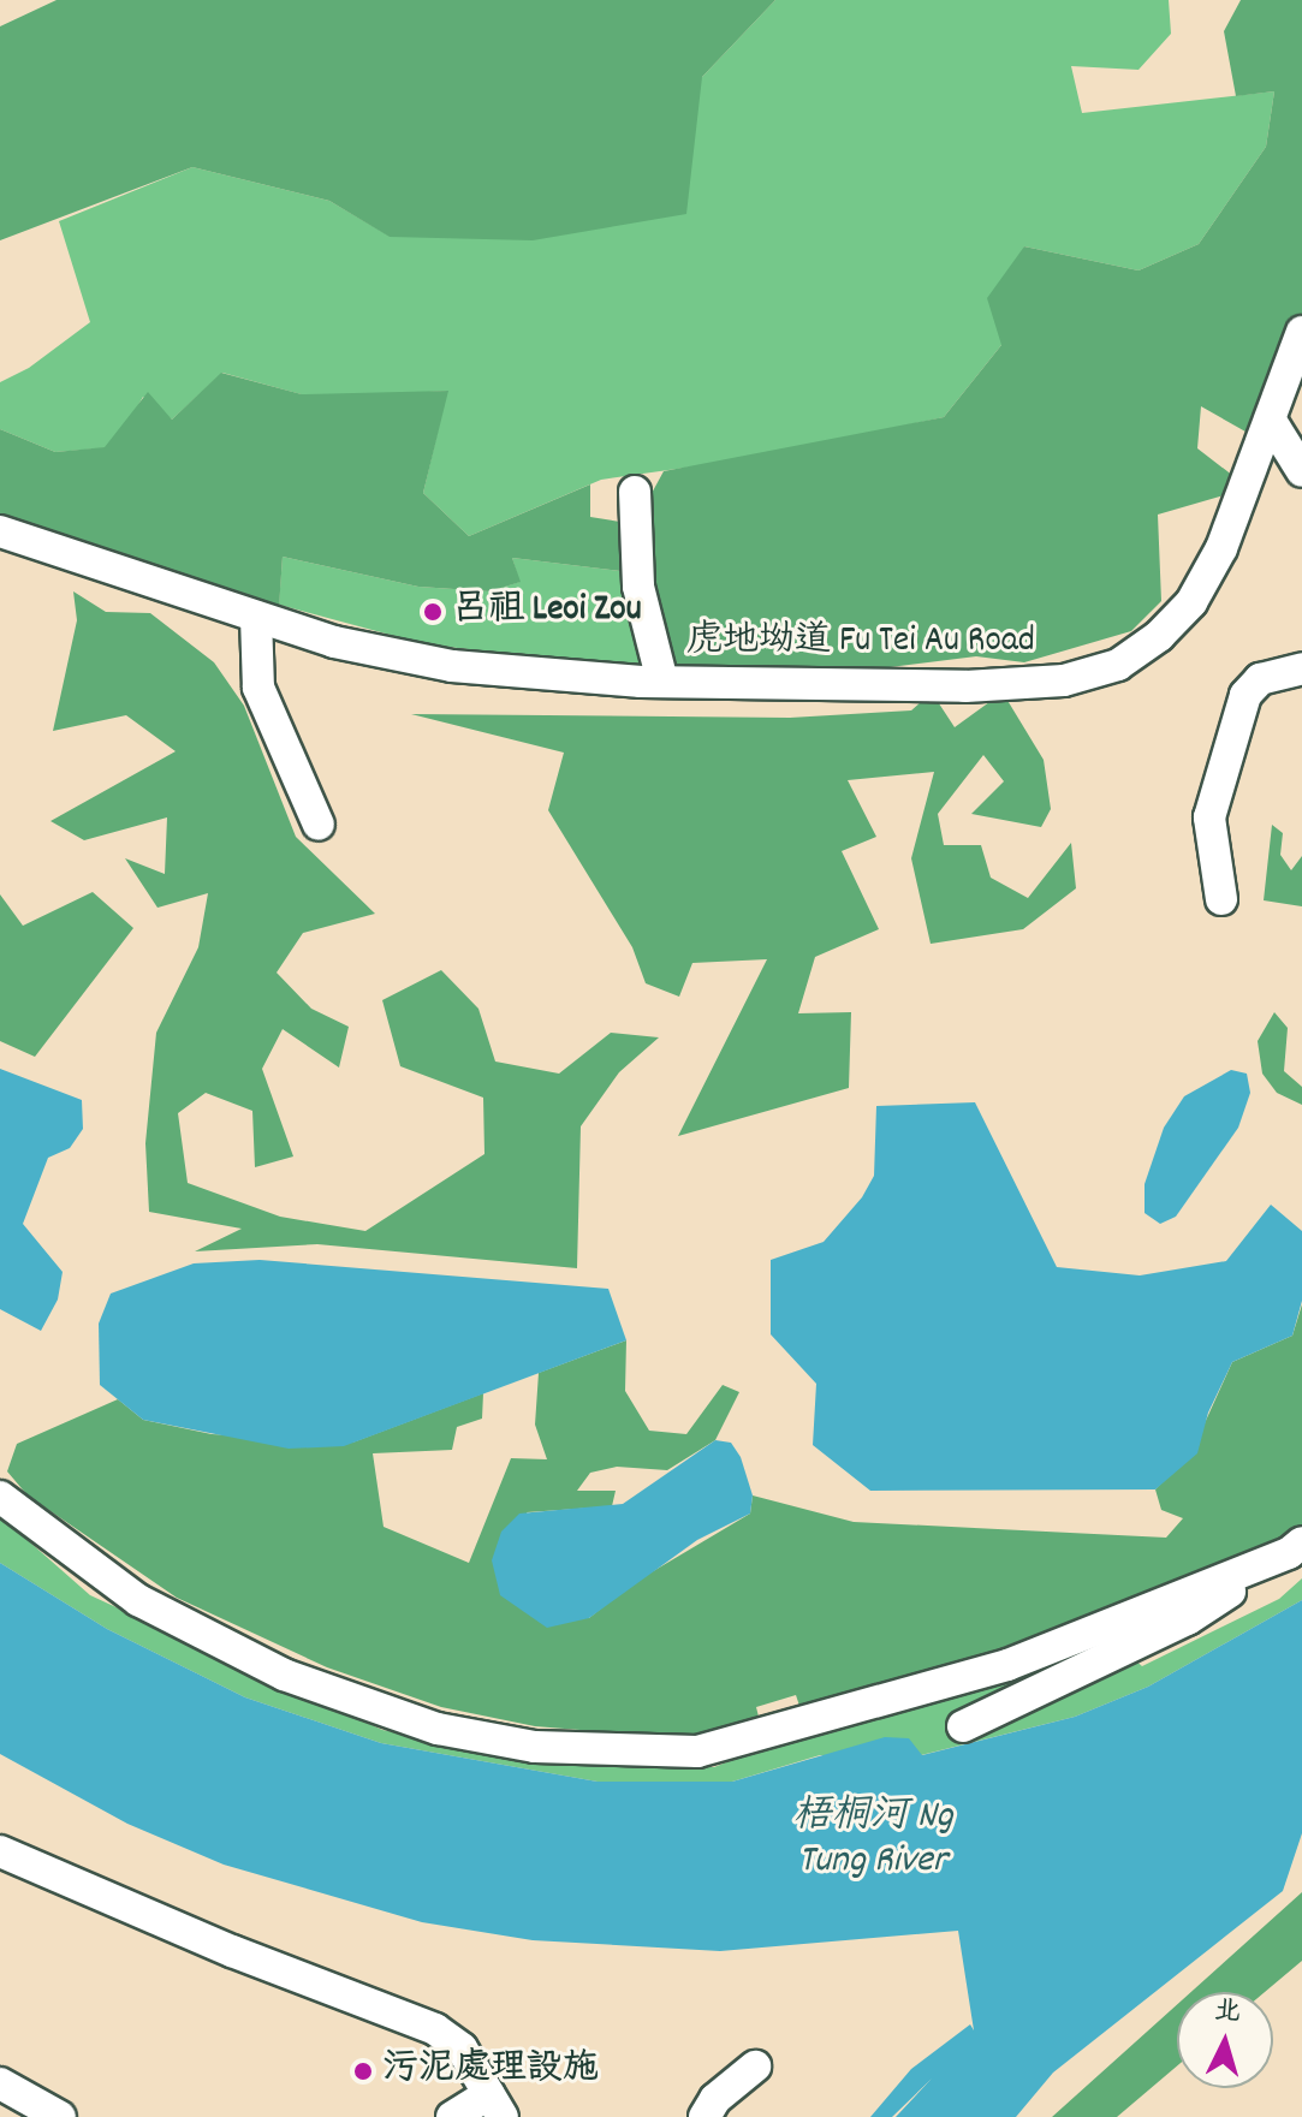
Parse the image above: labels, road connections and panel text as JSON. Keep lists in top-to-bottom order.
{
  "streets": {
    "street": ["虎地坳道 Fu Tei Au Road"]
  },
  "water": ["梧桐河 Ng Tung River"],
  "places": ["呂祖 Leoi Zou", "污泥處理設施"],
  "north": "top"
}
